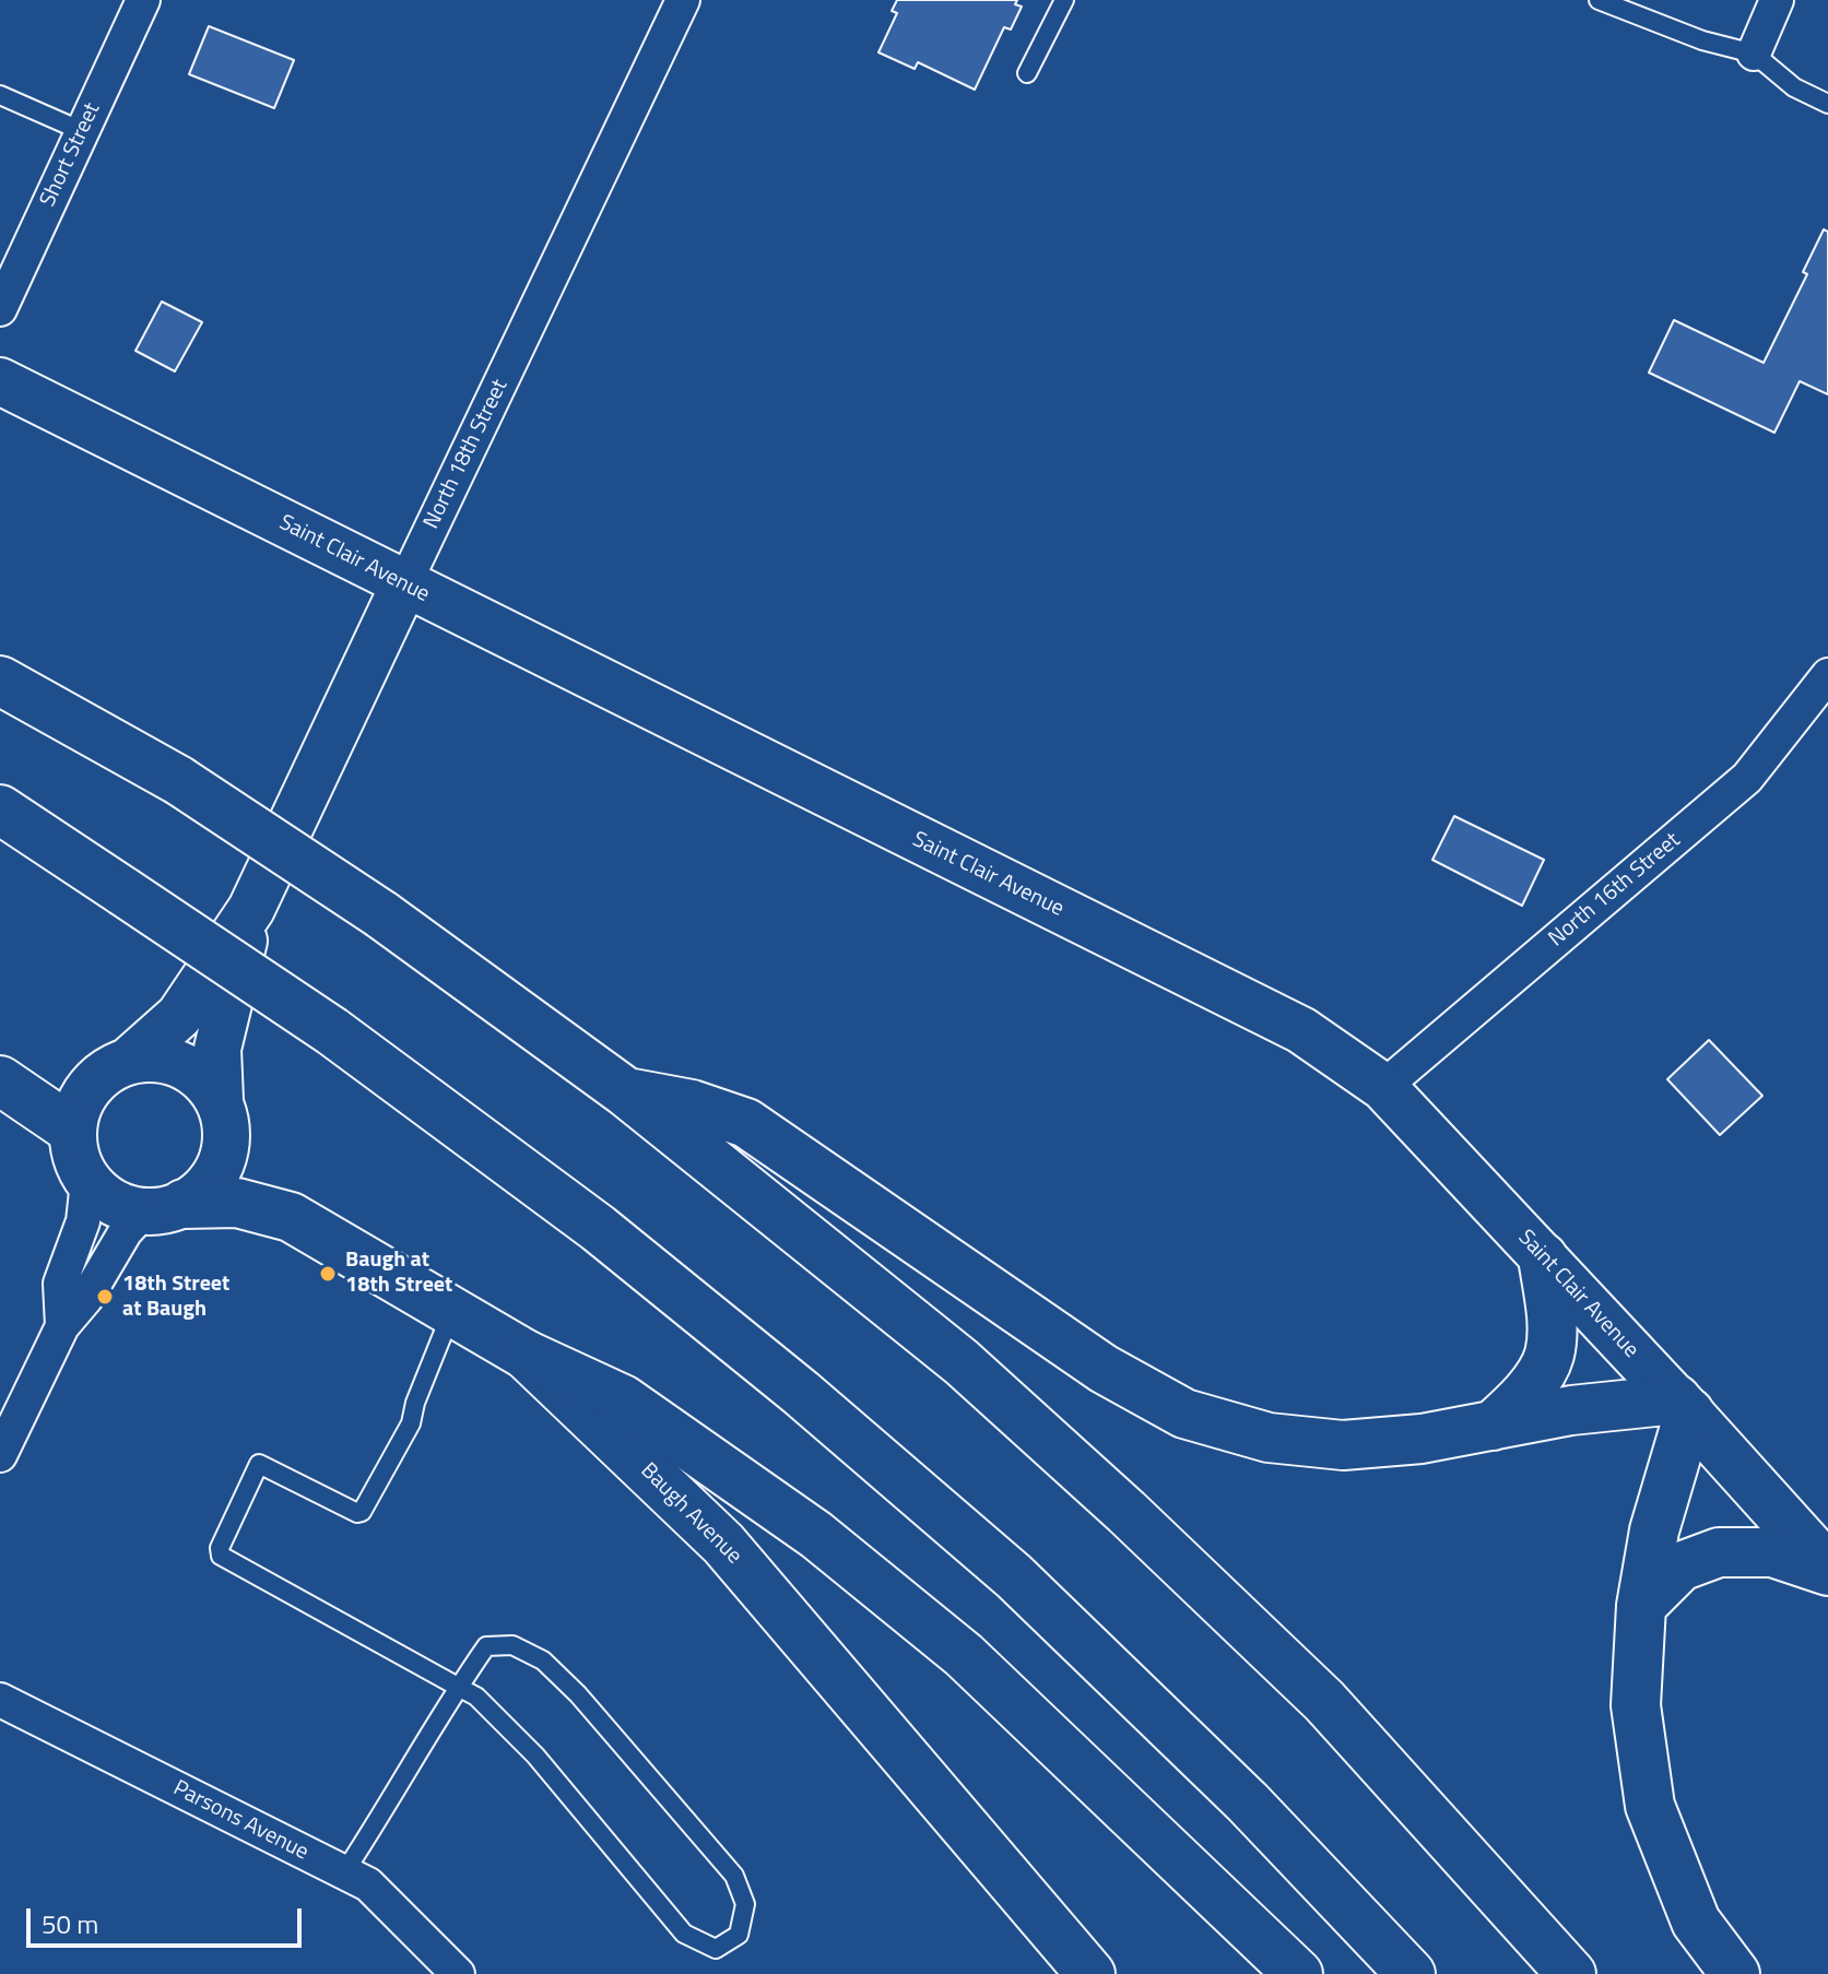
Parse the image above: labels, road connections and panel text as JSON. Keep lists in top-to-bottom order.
{
  "streets": {
    "main road": ["North 18th Street", "Saint Clair Avenue", "Baugh Avenue"],
    "street": ["Short Street", "North 16th Street", "Parsons Avenue"]
  },
  "crossings": [
    ["North 18th Street", "Saint Clair Avenue"],
    ["North 18th Street", "Baugh Avenue"],
    ["Saint Clair Avenue", "North 16th Street"]
  ],
  "places": ["Baugh at 18th Street", "18th Street at Baugh"],
  "scale_bar": "50 m"
}
